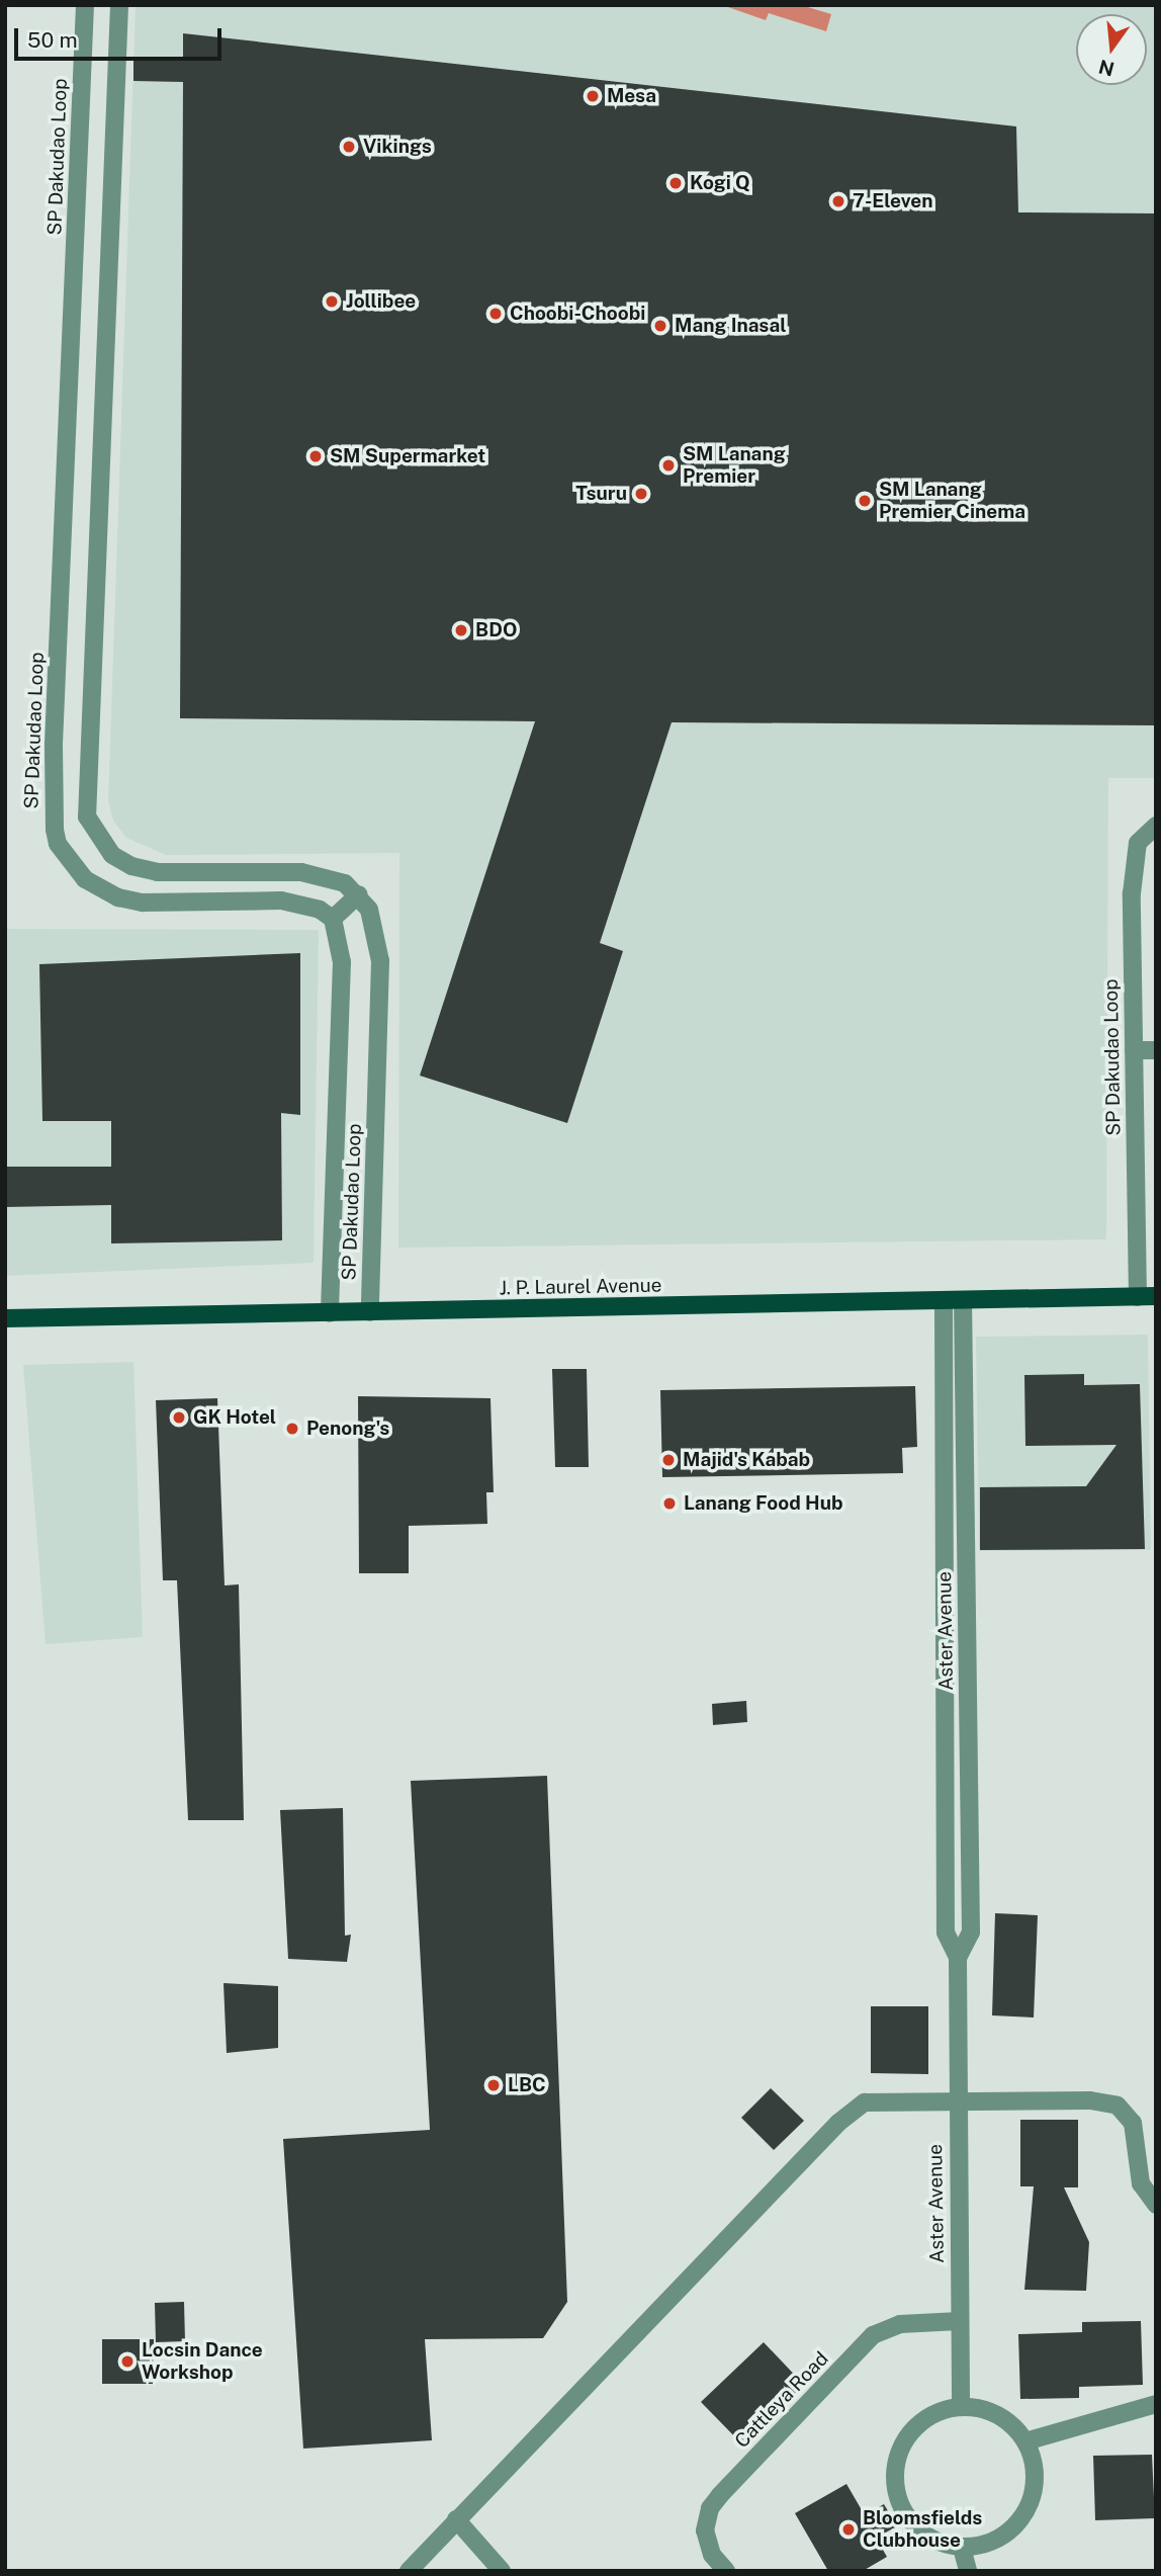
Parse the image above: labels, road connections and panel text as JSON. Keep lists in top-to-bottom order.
{
  "streets": {
    "main road": ["J. P. Laurel Avenue"],
    "street": ["SP Dakudao Loop", "Aster Avenue", "Cattleya Road"]
  },
  "crossings": [
    ["SP Dakudao Loop", "J. P. Laurel Avenue"],
    ["J. P. Laurel Avenue", "Aster Avenue"],
    ["Aster Avenue", "Cattleya Road"]
  ],
  "places": [
    "Mesa",
    "Vikings",
    "Kogi Q",
    "7-Eleven",
    "Jollibee",
    "Choobi-Choobi",
    "Mang Inasal",
    "SM Supermarket",
    "SM Lanang Premier",
    "Tsuru",
    "SM Lanang Premier Cinema",
    "BDO",
    "GK Hotel",
    "Penong's",
    "Majid's Kabab",
    "Lanang Food Hub",
    "LBC",
    "Locsin Dance Workshop",
    "Bloomsfields Clubhouse"
  ],
  "scale_bar": "50 m",
  "north": "bottom"
}
